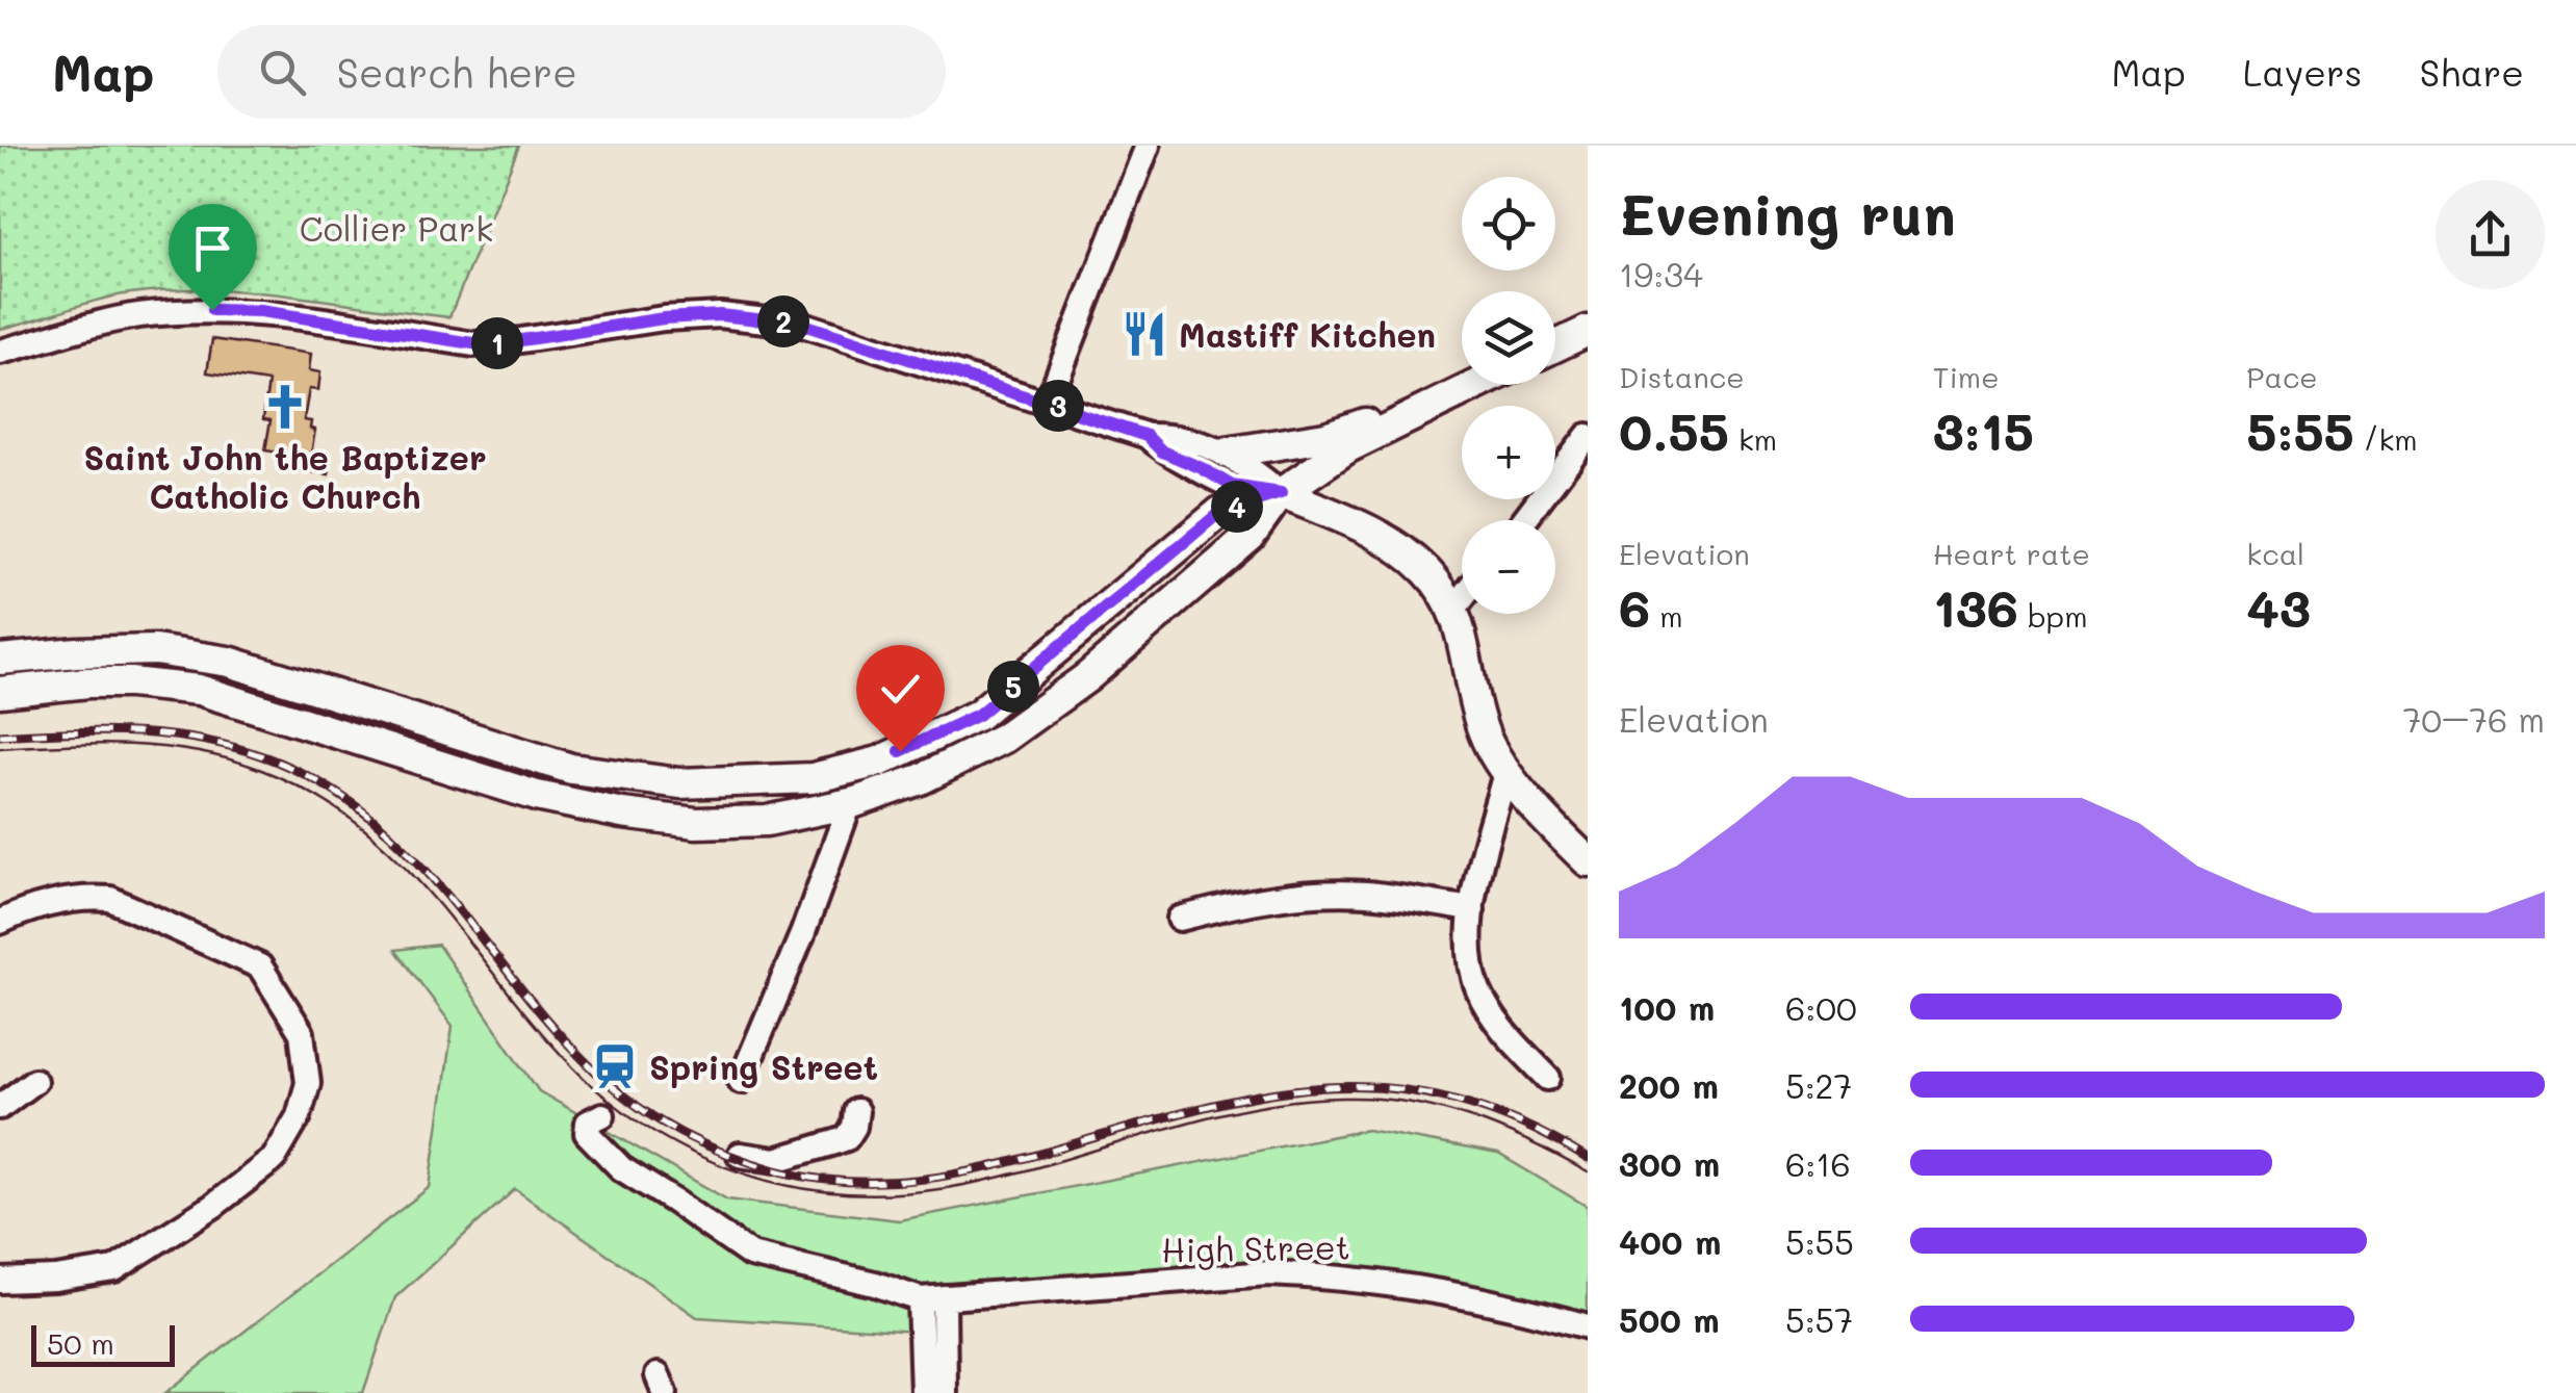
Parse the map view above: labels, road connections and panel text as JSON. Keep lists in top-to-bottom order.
{
  "streets": {
    "street": ["High Street"]
  },
  "parks": ["Collier Park"],
  "places": {
    "restaurant": ["Mastiff Kitchen"],
    "church": ["Saint John the Baptizer Catholic Church"],
    "station": ["Spring Street"]
  },
  "scale_bar": "50 m",
  "page": {
    "header": "Map",
    "search": "Search here",
    "nav": ["Map", "Layers", "Share"],
    "heading": ["Evening run", "19:34"],
    "map_buttons": ["+", "−"],
    "pins": [
      "2",
      "1",
      "3",
      "4",
      "5"
    ],
    "stats": [
      ["Distance", "0.55 km"],
      ["Time", "3:15"],
      ["Pace", "5:55 /km"],
      ["Elevation", "6 m"],
      ["Heart rate", "136 bpm"],
      ["kcal", "43"]
    ],
    "chart": ["Elevation", "70–76 m"],
    "list": [
      {
        "name": "100 m",
        "note": "6:00"
      },
      {
        "name": "200 m",
        "note": "5:27"
      },
      {
        "name": "300 m",
        "note": "6:16"
      },
      {
        "name": "400 m",
        "note": "5:55"
      },
      {
        "name": "500 m",
        "note": "5:57"
      }
    ],
    "scale": "50 m"
  }
}
